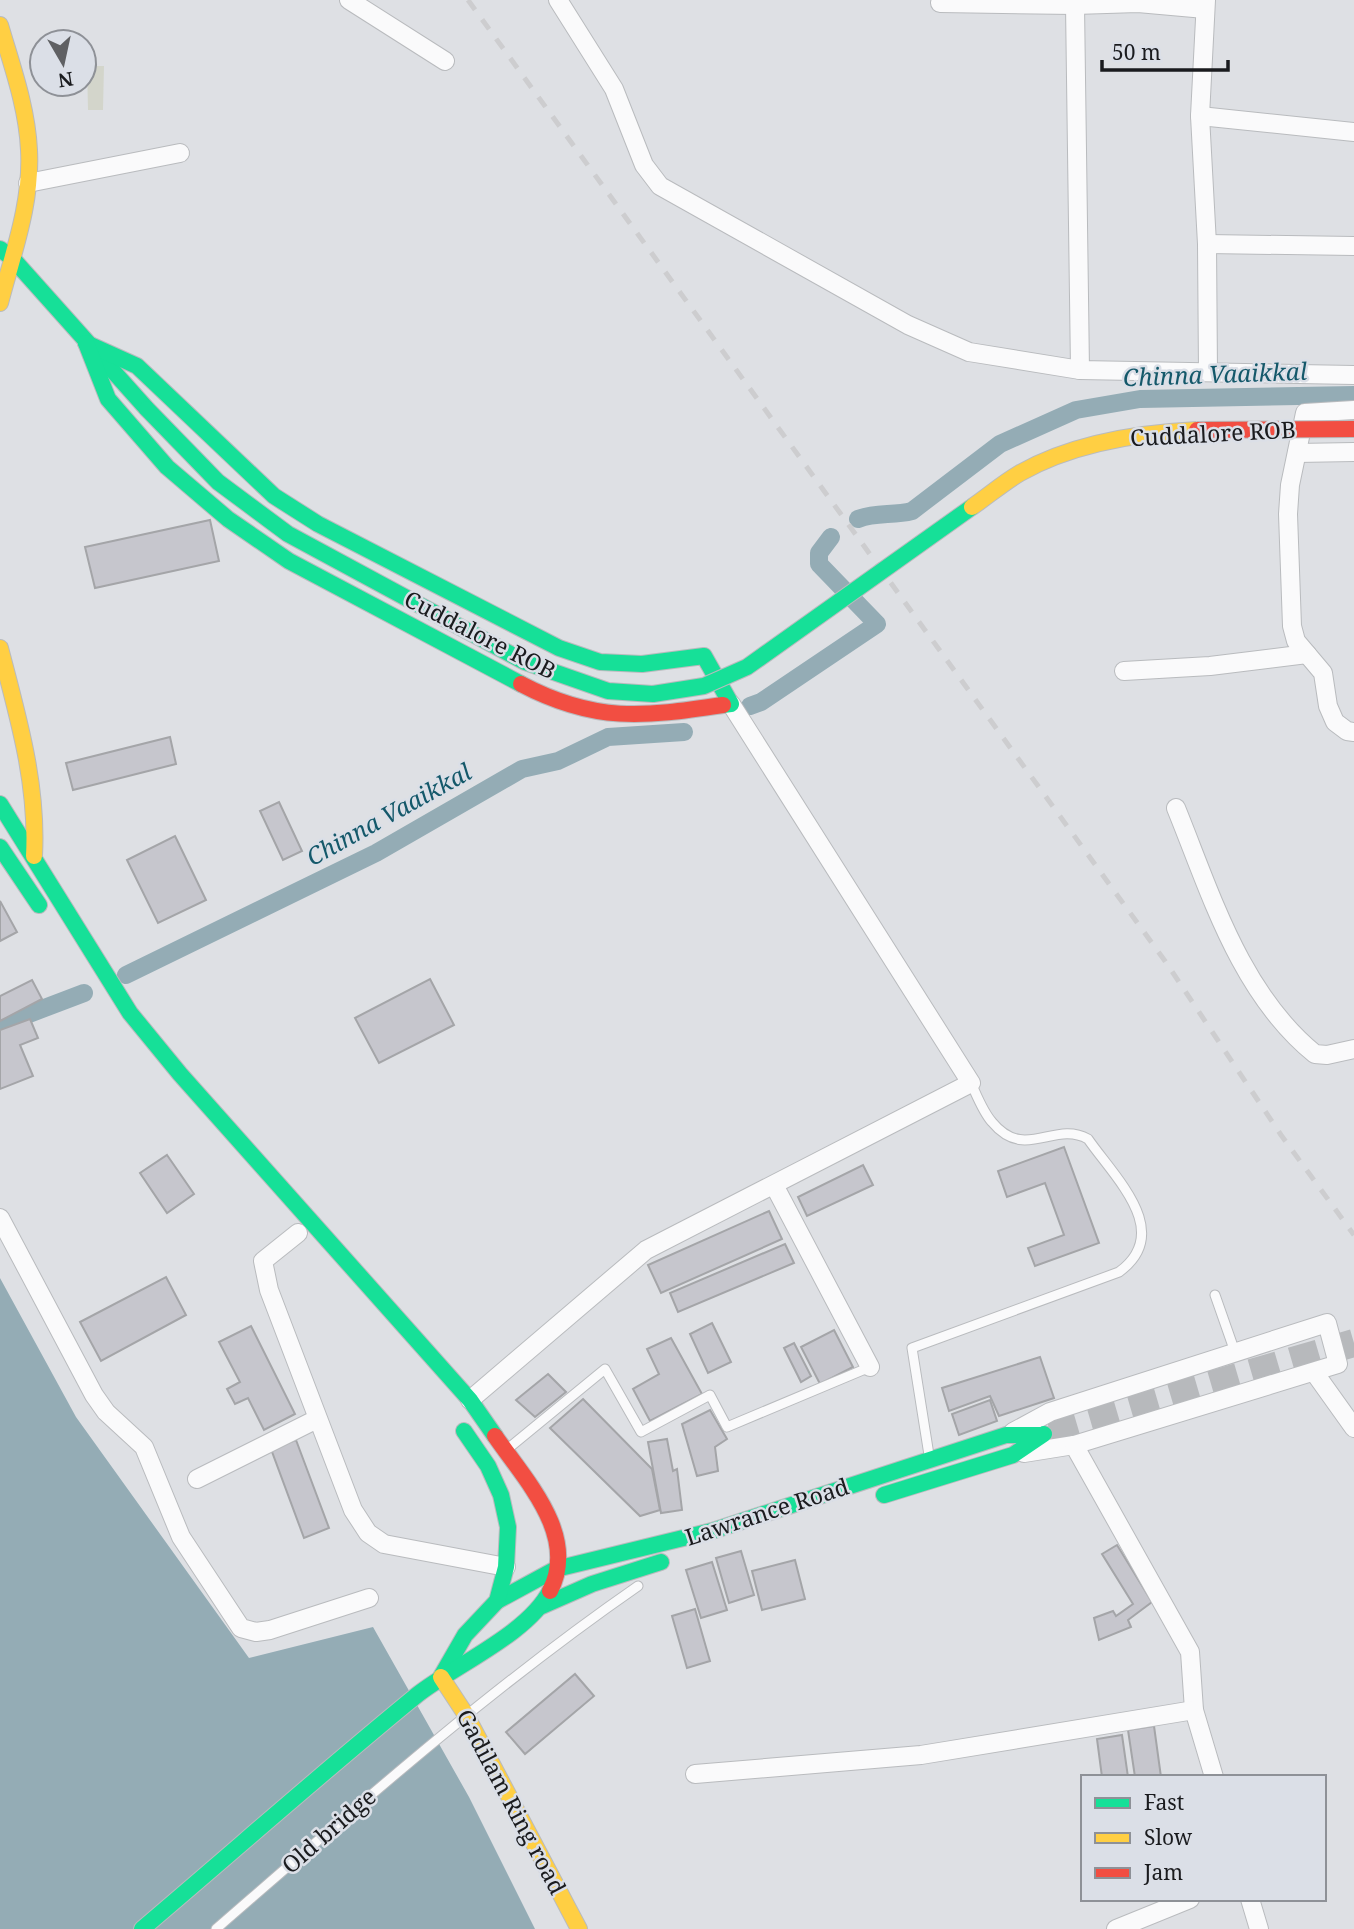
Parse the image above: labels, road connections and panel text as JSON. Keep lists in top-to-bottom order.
{
  "streets": {
    "main road": ["Cuddalore ROB", "Lawrance Road", "Gadilam Ring road"],
    "lane": ["Old bridge"]
  },
  "crossings": [
    ["Lawrance Road", "Gadilam Ring road"],
    ["Gadilam Ring road", "Old bridge"]
  ],
  "water": ["Chinna Vaaikkal"],
  "legend": ["Fast", "Slow", "Jam"],
  "scale_bar": "50 m",
  "north": "bottom"
}
